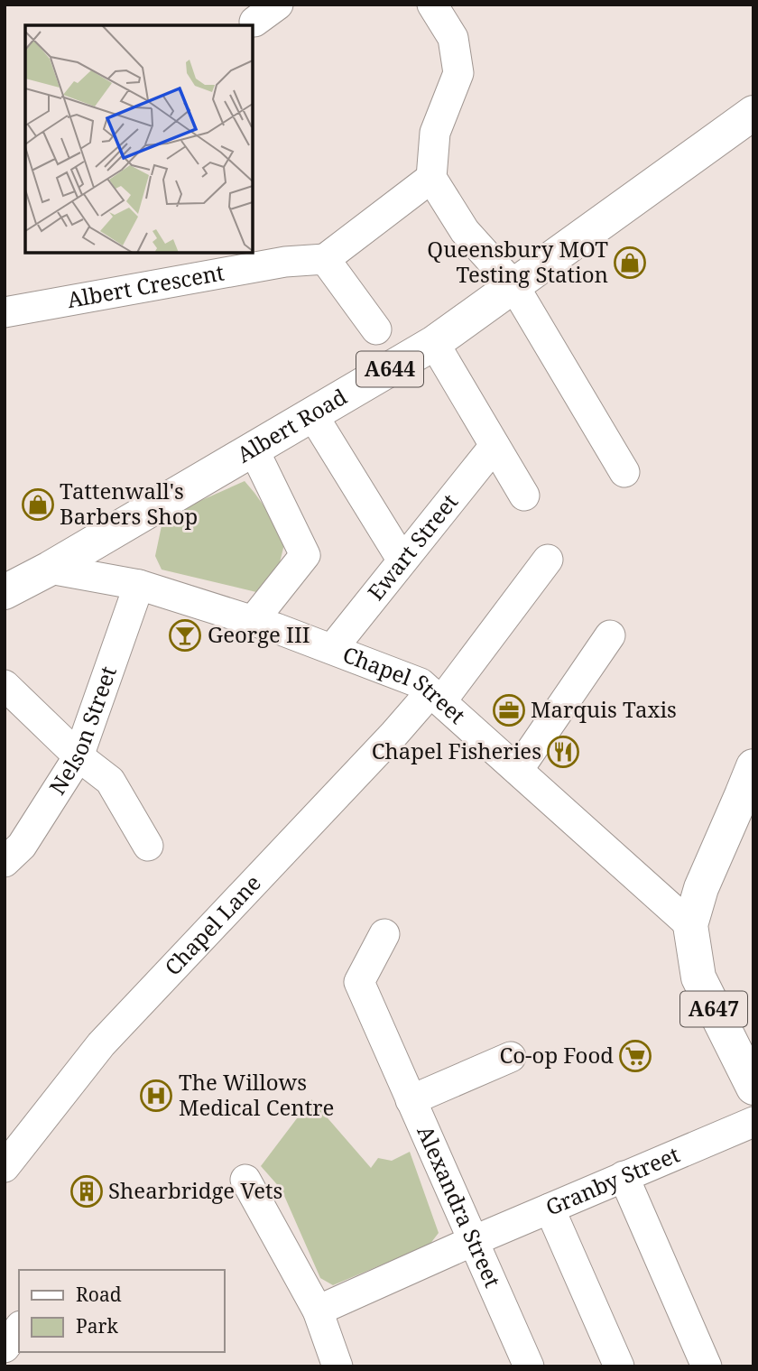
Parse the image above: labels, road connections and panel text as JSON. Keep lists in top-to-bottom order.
{
  "streets": {
    "main road": ["A644", "Albert Road", "A647"],
    "street": [
      "Albert Crescent",
      "Ewart Street",
      "Chapel Street",
      "Nelson Street",
      "Chapel Lane",
      "Granby Street",
      "Alexandra Street"
    ]
  },
  "crossings": [
    ["Albert Road", "Chapel Street"],
    ["Ewart Street", "Chapel Street"],
    ["Chapel Street", "Nelson Street"],
    ["Chapel Street", "Chapel Lane"],
    ["Chapel Street", "A647"],
    ["Granby Street", "Alexandra Street"]
  ],
  "places": {
    "shop": ["Queensbury MOT Testing Station", "Tattenwall's Barbers Shop"],
    "bar": ["George III"],
    "office": ["Marquis Taxis"],
    "restaurant": ["Chapel Fisheries"],
    "supermarket": ["Co-op Food"],
    "hospital": ["The Willows Medical Centre"],
    "building": ["Shearbridge Vets"]
  },
  "legend": ["Road", "Park"]
}
